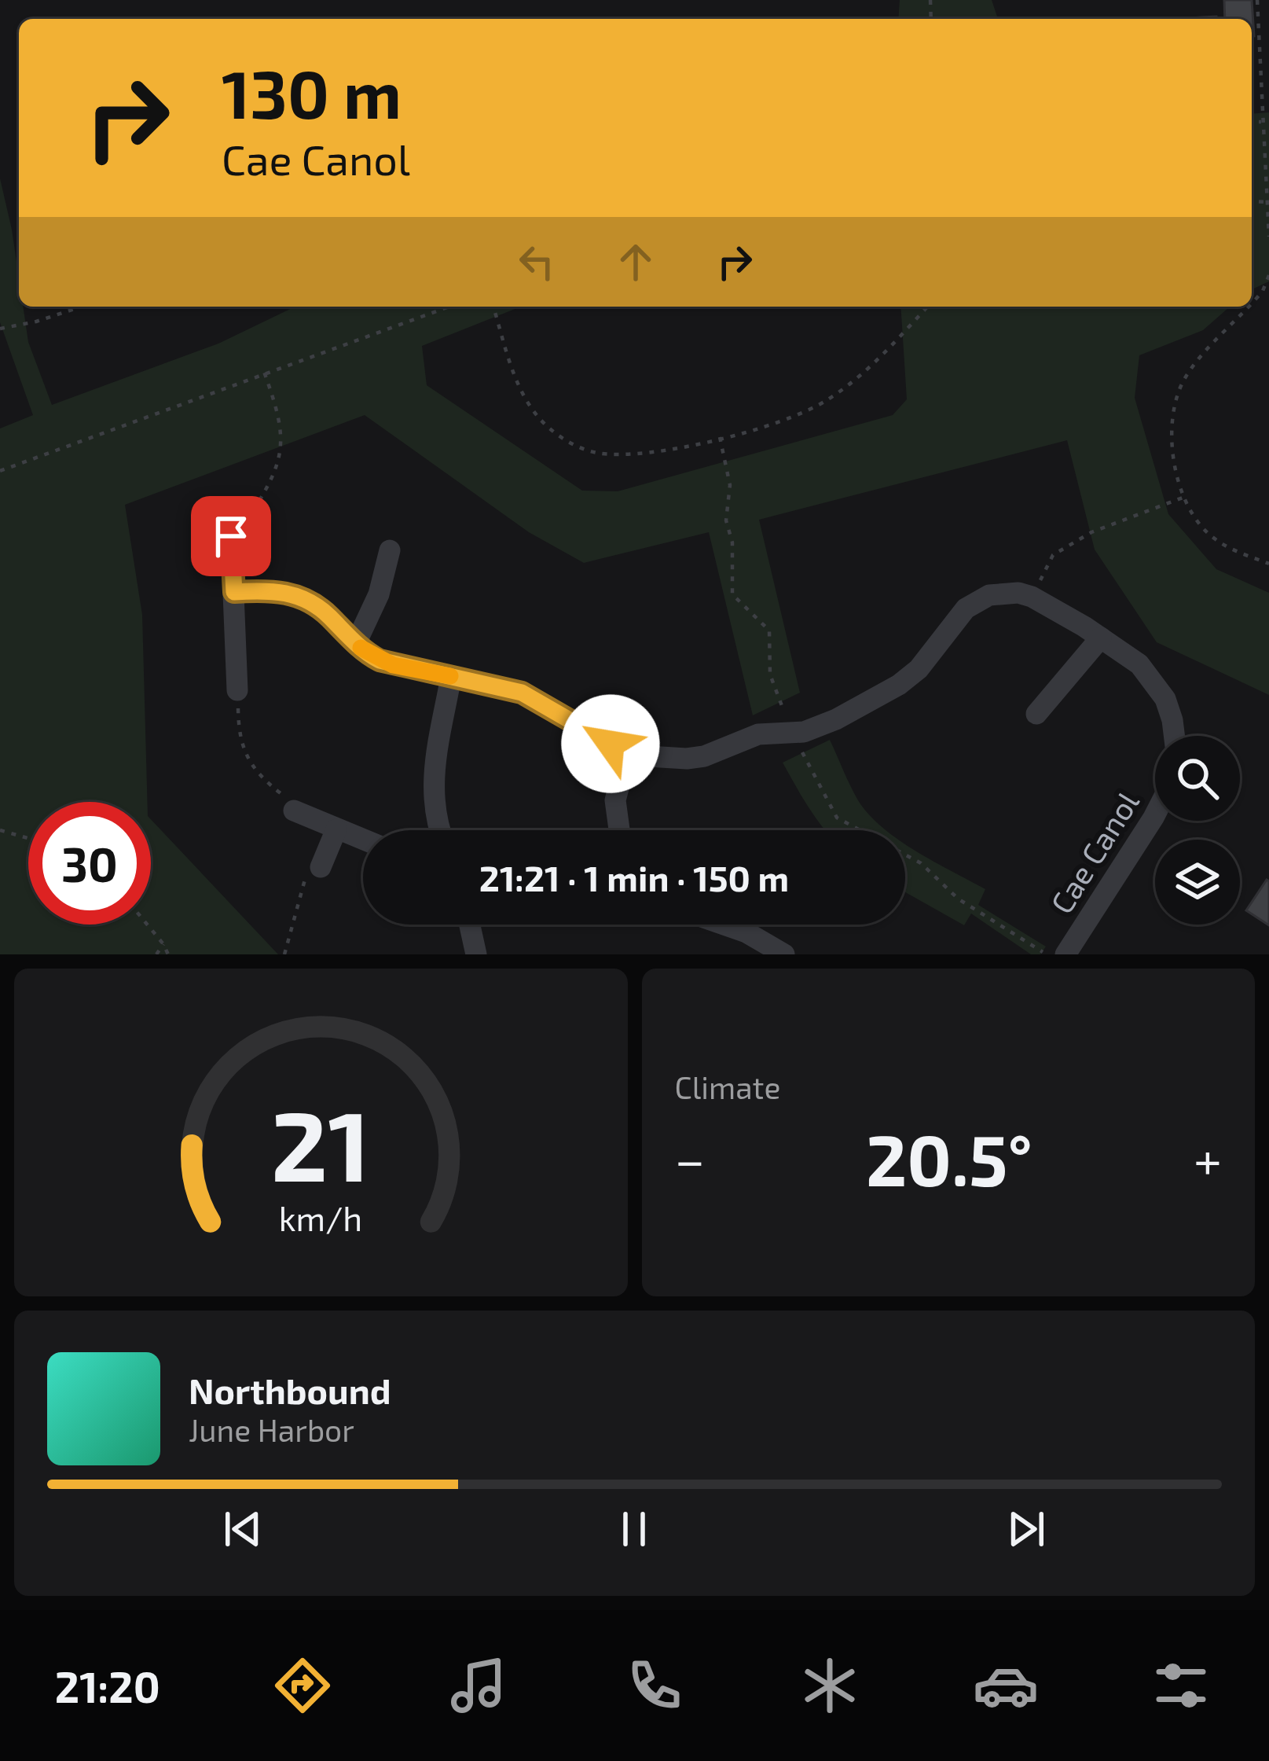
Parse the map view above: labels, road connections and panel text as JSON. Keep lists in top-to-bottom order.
{
  "streets": {
    "street": ["Cae Canol"]
  },
  "page": {
    "turn": ["130 m", "Cae Canol"],
    "limit": "30",
    "trip": "21:21 · 1 min · 150 m",
    "tile": "Climate",
    "heat": ["−", "20.5°", "+"],
    "song": ["Northbound", "June Harbor"],
    "tabs": "21:20",
    "gauge": ["21", "km/h"]
  }
}
